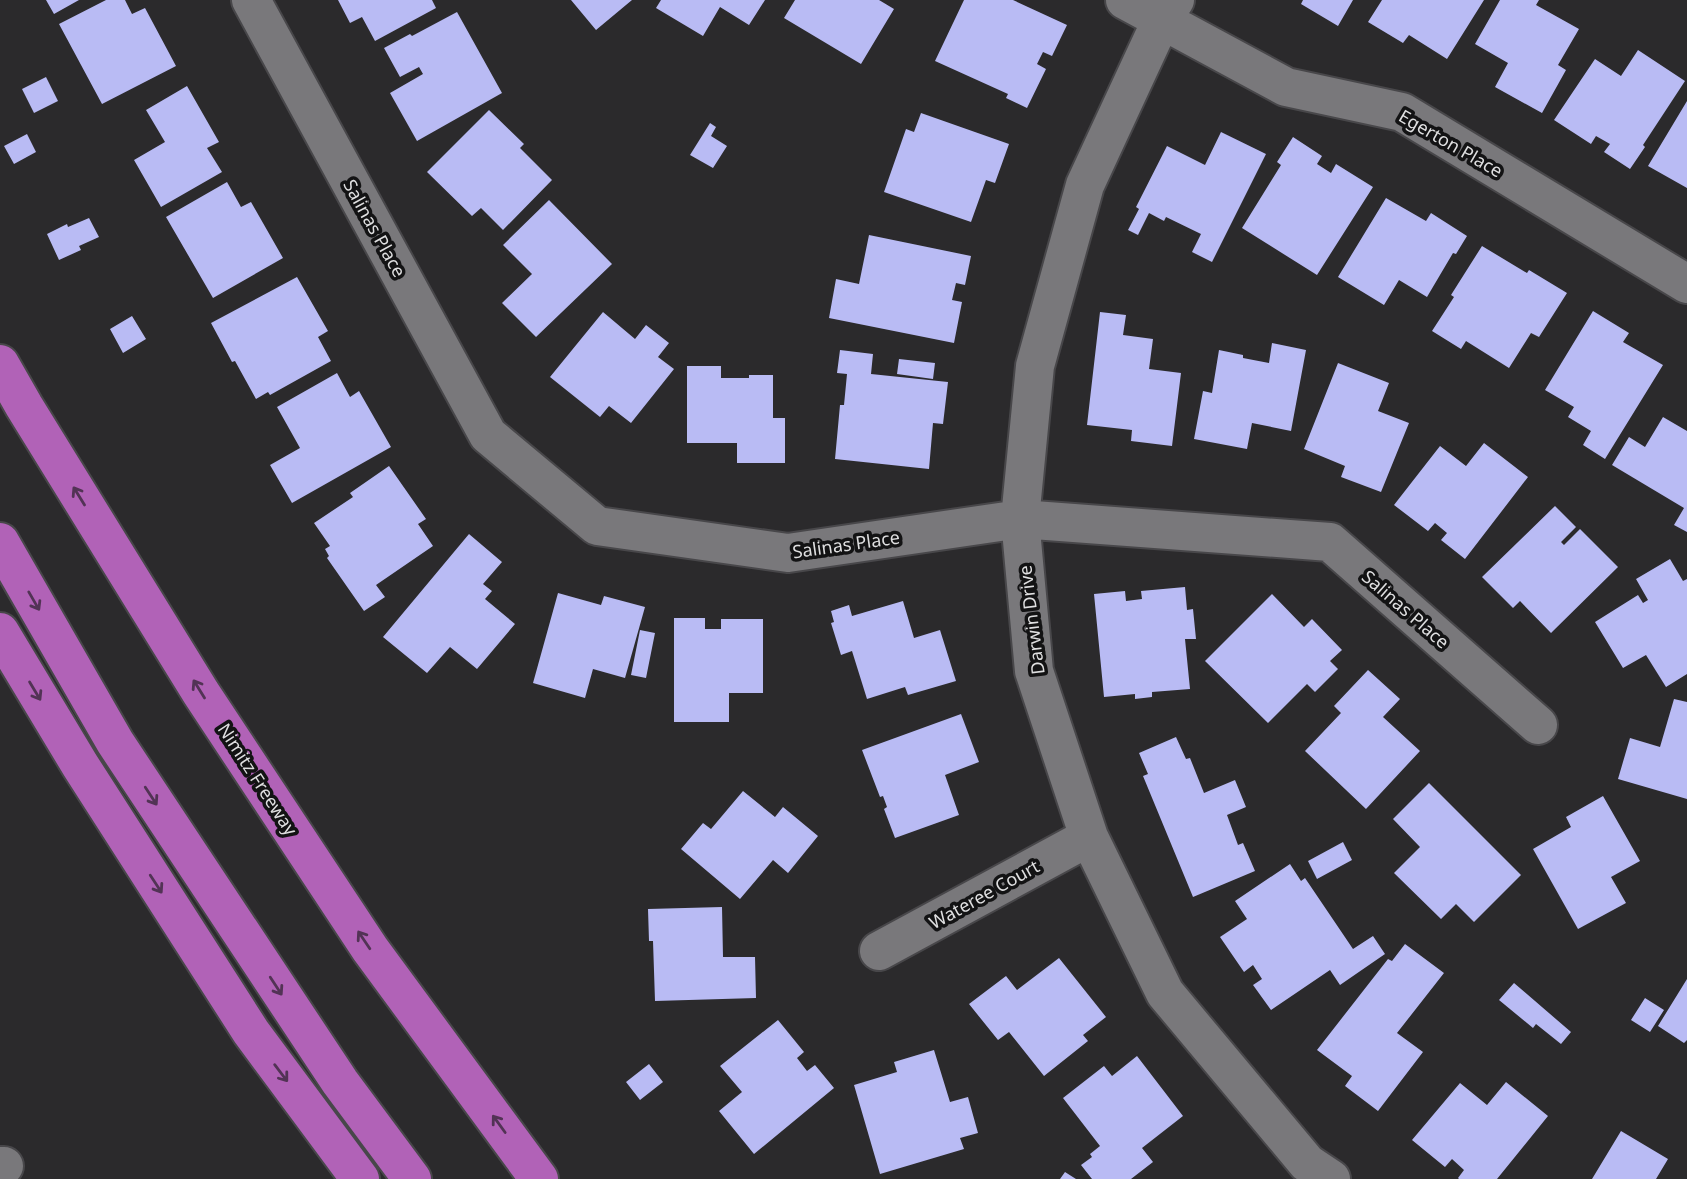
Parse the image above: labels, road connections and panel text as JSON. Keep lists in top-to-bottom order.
{
  "streets": {
    "highway": ["Nimitz Freeway"],
    "street": [
      "Egerton Place",
      "Salinas Place",
      "Darwin Drive",
      "Wateree Court"
    ]
  },
  "crossings": [
    ["Egerton Place", "Darwin Drive"],
    ["Salinas Place", "Darwin Drive"],
    ["Darwin Drive", "Wateree Court"]
  ]
}
